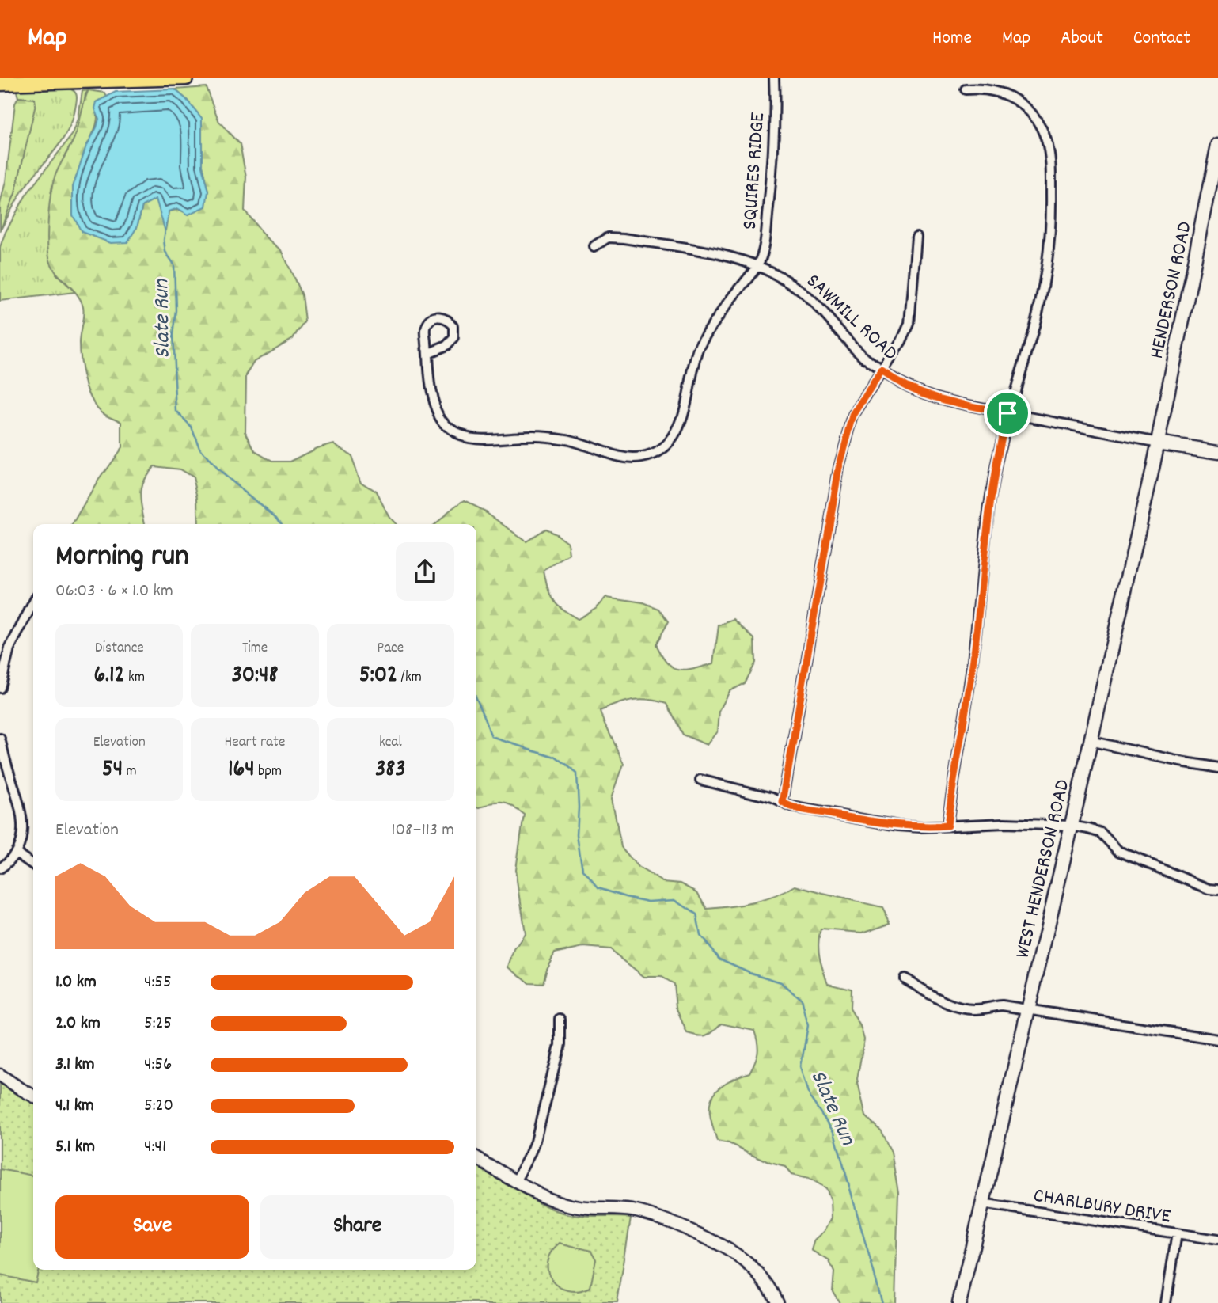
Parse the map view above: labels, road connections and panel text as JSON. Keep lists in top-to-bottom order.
{
  "streets": {
    "main road": ["HENDERSON ROAD", "SAWMILL ROAD", "WEST HENDERSON ROAD"],
    "street": ["SQUIRES RIDGE", "CHARLBURY DRIVE"]
  },
  "crossings": [
    ["SQUIRES RIDGE", "SAWMILL ROAD"],
    ["HENDERSON ROAD", "SAWMILL ROAD"],
    ["HENDERSON ROAD", "WEST HENDERSON ROAD"],
    ["SAWMILL ROAD", "WEST HENDERSON ROAD"],
    ["WEST HENDERSON ROAD", "CHARLBURY DRIVE"]
  ],
  "water": ["Slate Run"],
  "page": {
    "header": "Map",
    "nav": [
      "Home",
      "Map",
      "About",
      "Contact"
    ],
    "heading": ["Morning run", "06:03 · 6 × 1.0 km"],
    "stats": [
      ["Distance", "6.12 km"],
      ["Time", "30:48"],
      ["Pace", "5:02 /km"],
      ["Elevation", "54 m"],
      ["Heart rate", "164 bpm"],
      ["kcal", "383"]
    ],
    "chart": ["Elevation", "108–113 m"],
    "list": [
      {
        "name": "1.0 km",
        "note": "4:55"
      },
      {
        "name": "2.0 km",
        "note": "5:25"
      },
      {
        "name": "3.1 km",
        "note": "4:56"
      },
      {
        "name": "4.1 km",
        "note": "5:20"
      },
      {
        "name": "5.1 km",
        "note": "4:41"
      }
    ],
    "buttons": ["Save", "Share"]
  }
}
